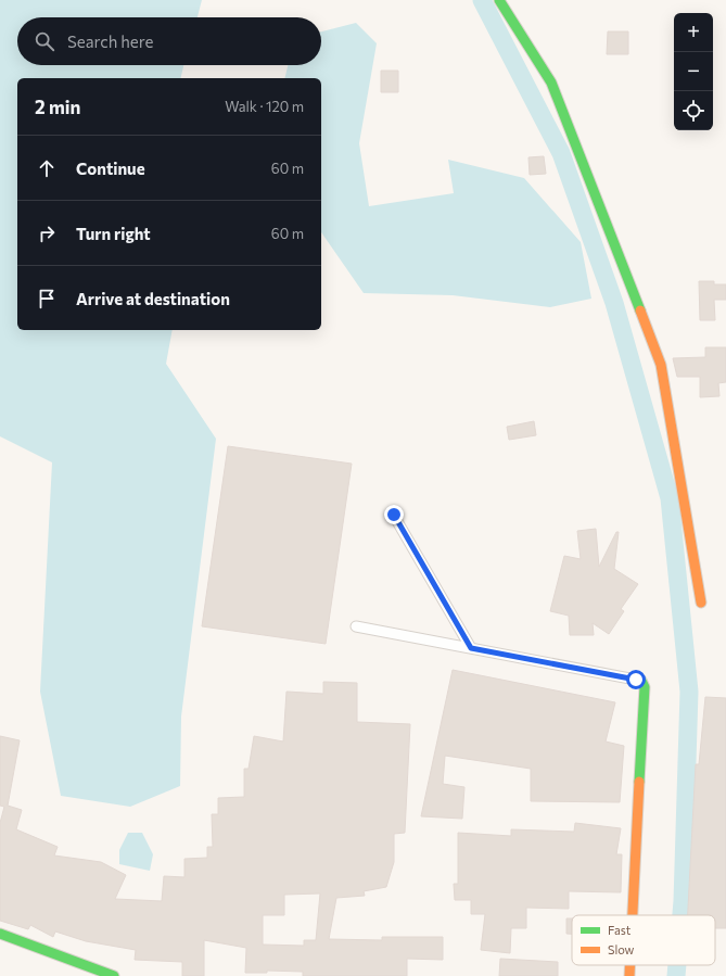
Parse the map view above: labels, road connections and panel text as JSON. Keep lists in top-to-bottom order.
{
  "legend": ["Fast", "Slow"],
  "page": {
    "map_buttons": ["+", "−"],
    "search": "Search here",
    "heading": ["2 min", "Walk · 120 m"],
    "list": [
      ["Continue", "60 m"],
      ["Turn right", "60 m"],
      "Arrive at destination"
    ]
  }
}
